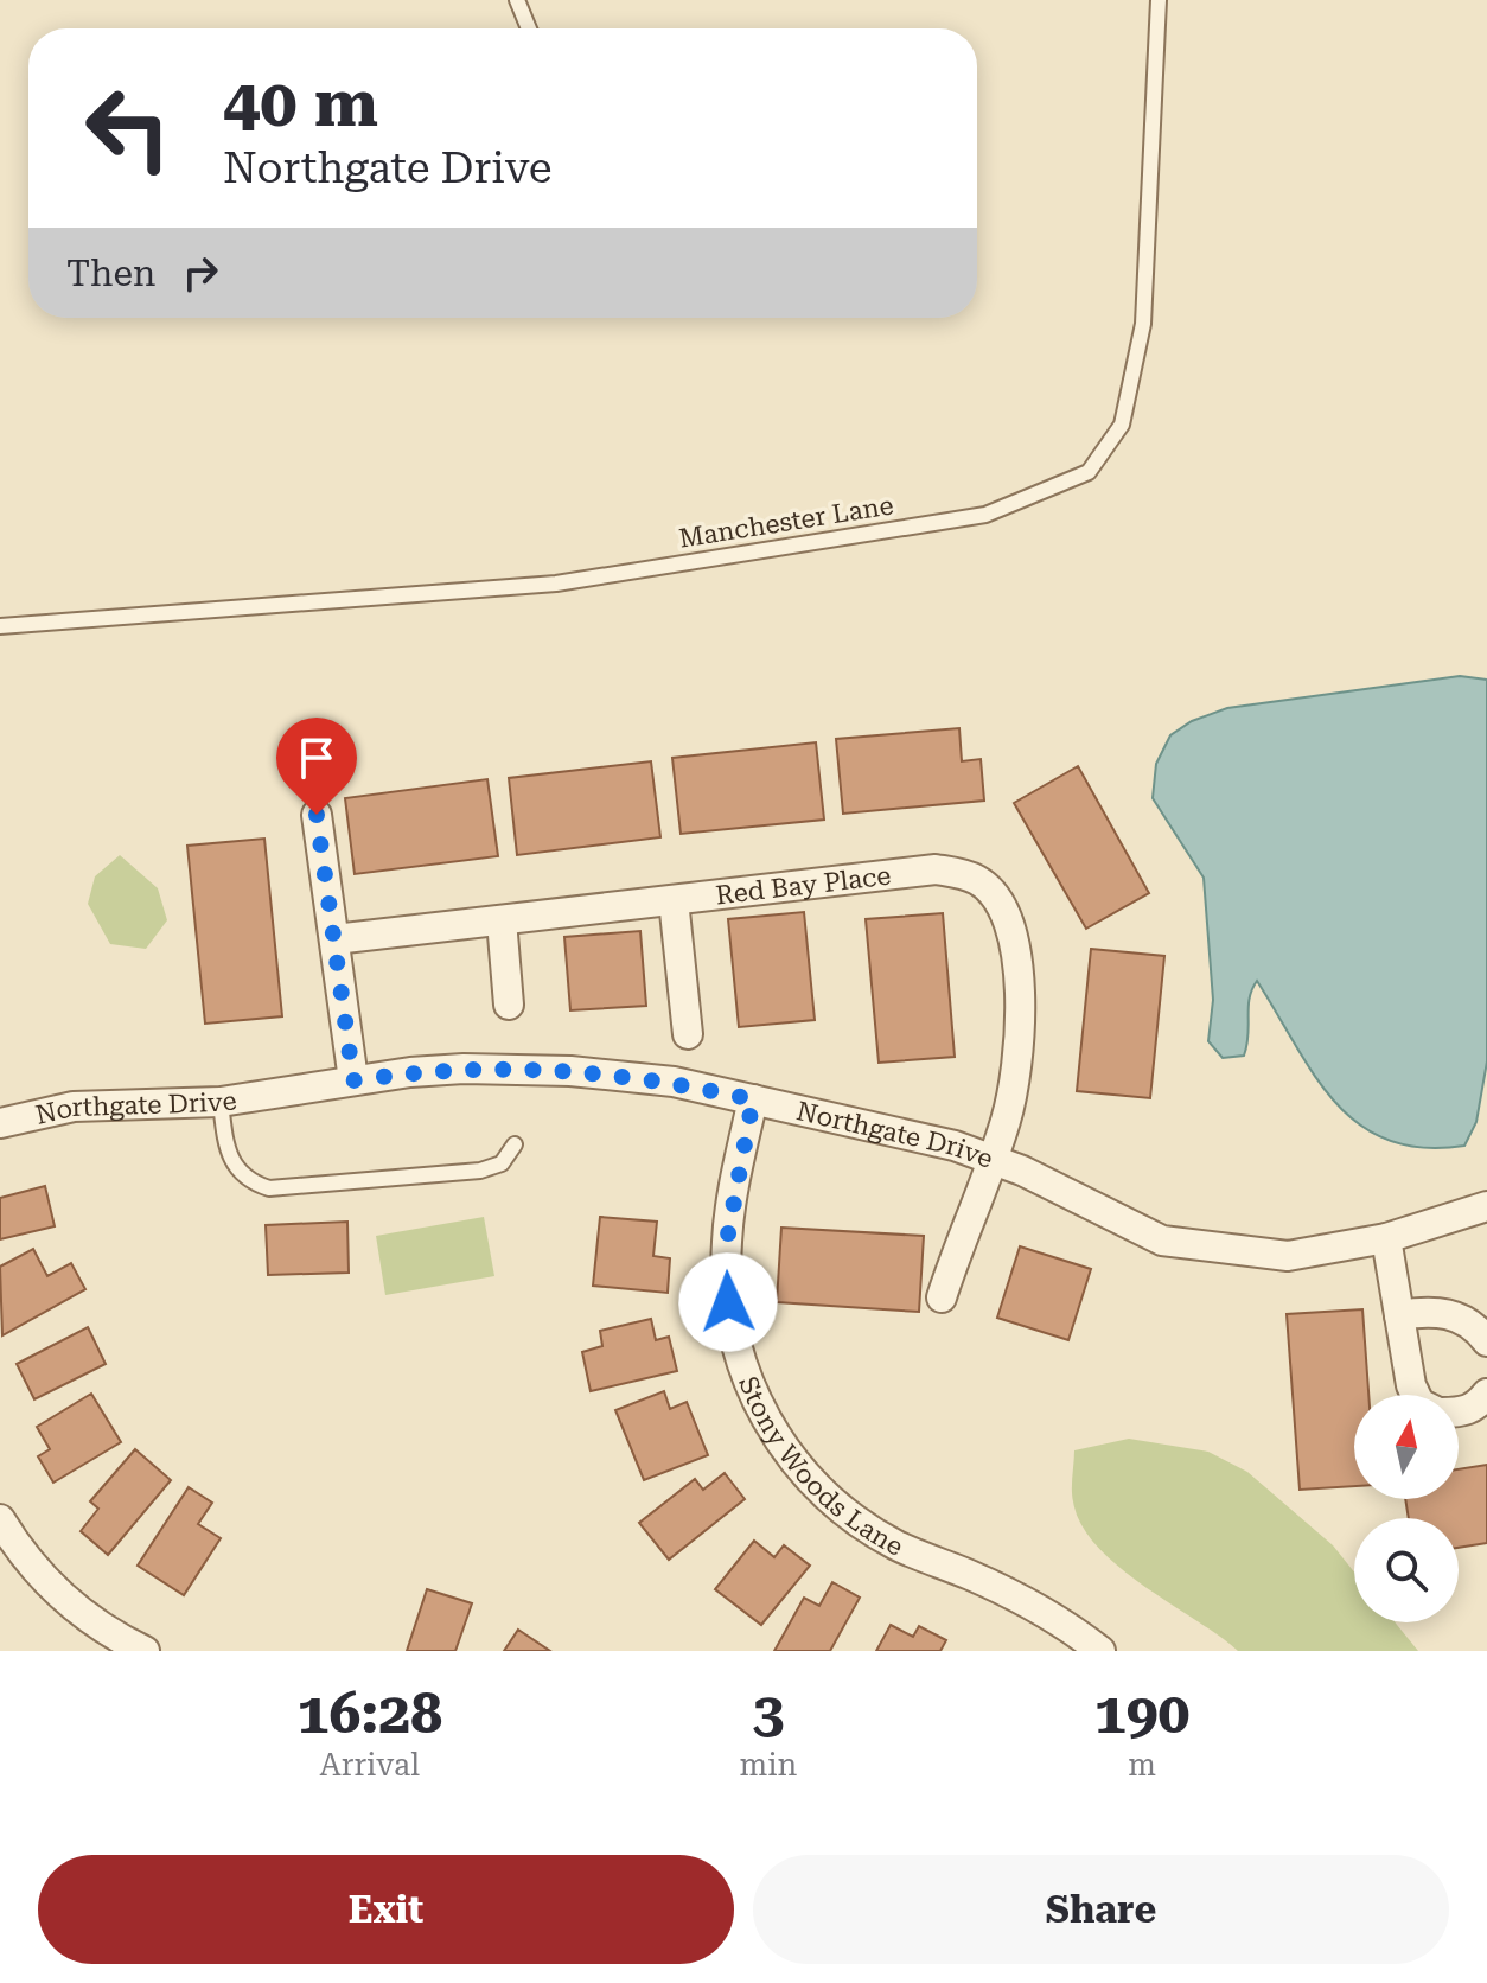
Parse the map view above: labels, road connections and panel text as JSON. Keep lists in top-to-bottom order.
{
  "streets": {
    "street": ["Red Bay Place", "Northgate Drive", "Stony Woods Lane"],
    "lane": ["Manchester Lane"]
  },
  "crossings": [
    ["Red Bay Place", "Northgate Drive"],
    ["Northgate Drive", "Stony Woods Lane"]
  ],
  "north": "top",
  "page": {
    "turn": ["40 m", "Northgate Drive"],
    "then": "Then",
    "eta": [
      "16:28",
      "Arrival",
      "3",
      "min",
      "190",
      "m"
    ],
    "buttons": ["Exit", "Share"]
  }
}
